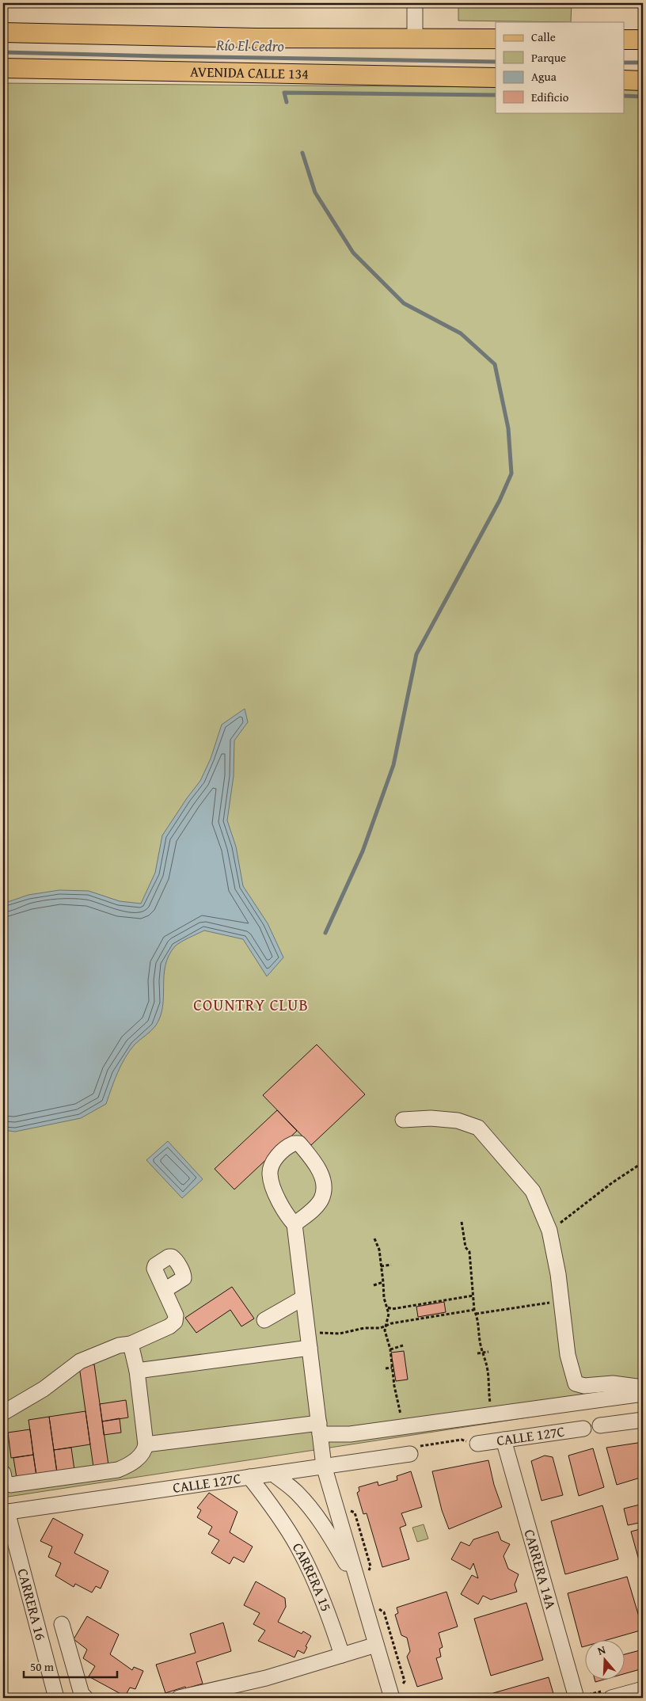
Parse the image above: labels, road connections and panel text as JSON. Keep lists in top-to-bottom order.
{
  "streets": {
    "main road": ["AVENIDA CALLE 134"],
    "street": [
      "CALLE 127C",
      "CARRERA 14A",
      "CARRERA 15",
      "CARRERA 16"
    ]
  },
  "crossings": [
    ["CALLE 127C", "CARRERA 14A"],
    ["CALLE 127C", "CARRERA 15"],
    ["CALLE 127C", "CARRERA 16"]
  ],
  "districts": ["COUNTRY CLUB"],
  "water": ["Río El Cedro"],
  "legend": [
    "Calle",
    "Parque",
    "Agua",
    "Edificio"
  ],
  "scale_bar": "50 m",
  "north": "top"
}
